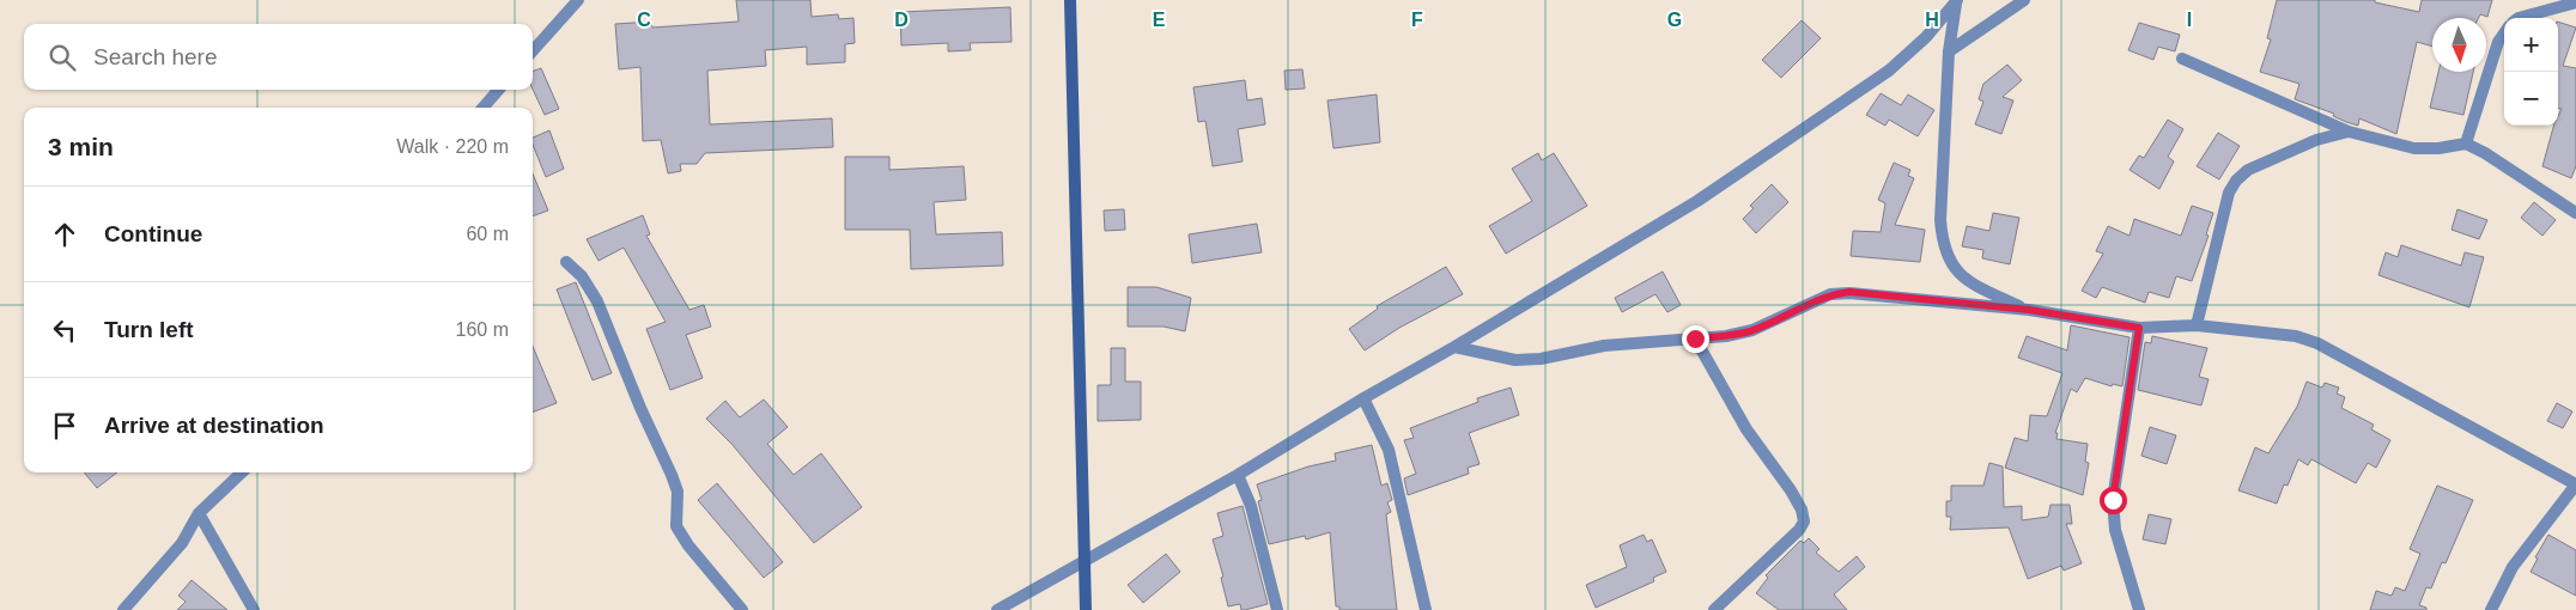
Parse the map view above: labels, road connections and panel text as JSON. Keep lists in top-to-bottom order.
{
  "north": "bottom",
  "page": {
    "map_buttons": ["+", "−"],
    "search": "Search here",
    "heading": ["3 min", "Walk · 220 m"],
    "list": [
      ["Continue", "60 m"],
      ["Turn left", "160 m"],
      "Arrive at destination"
    ]
  },
  "grid": {
    "columns": [
      "C",
      "D",
      "E",
      "F",
      "G",
      "H",
      "I"
    ]
  }
}
